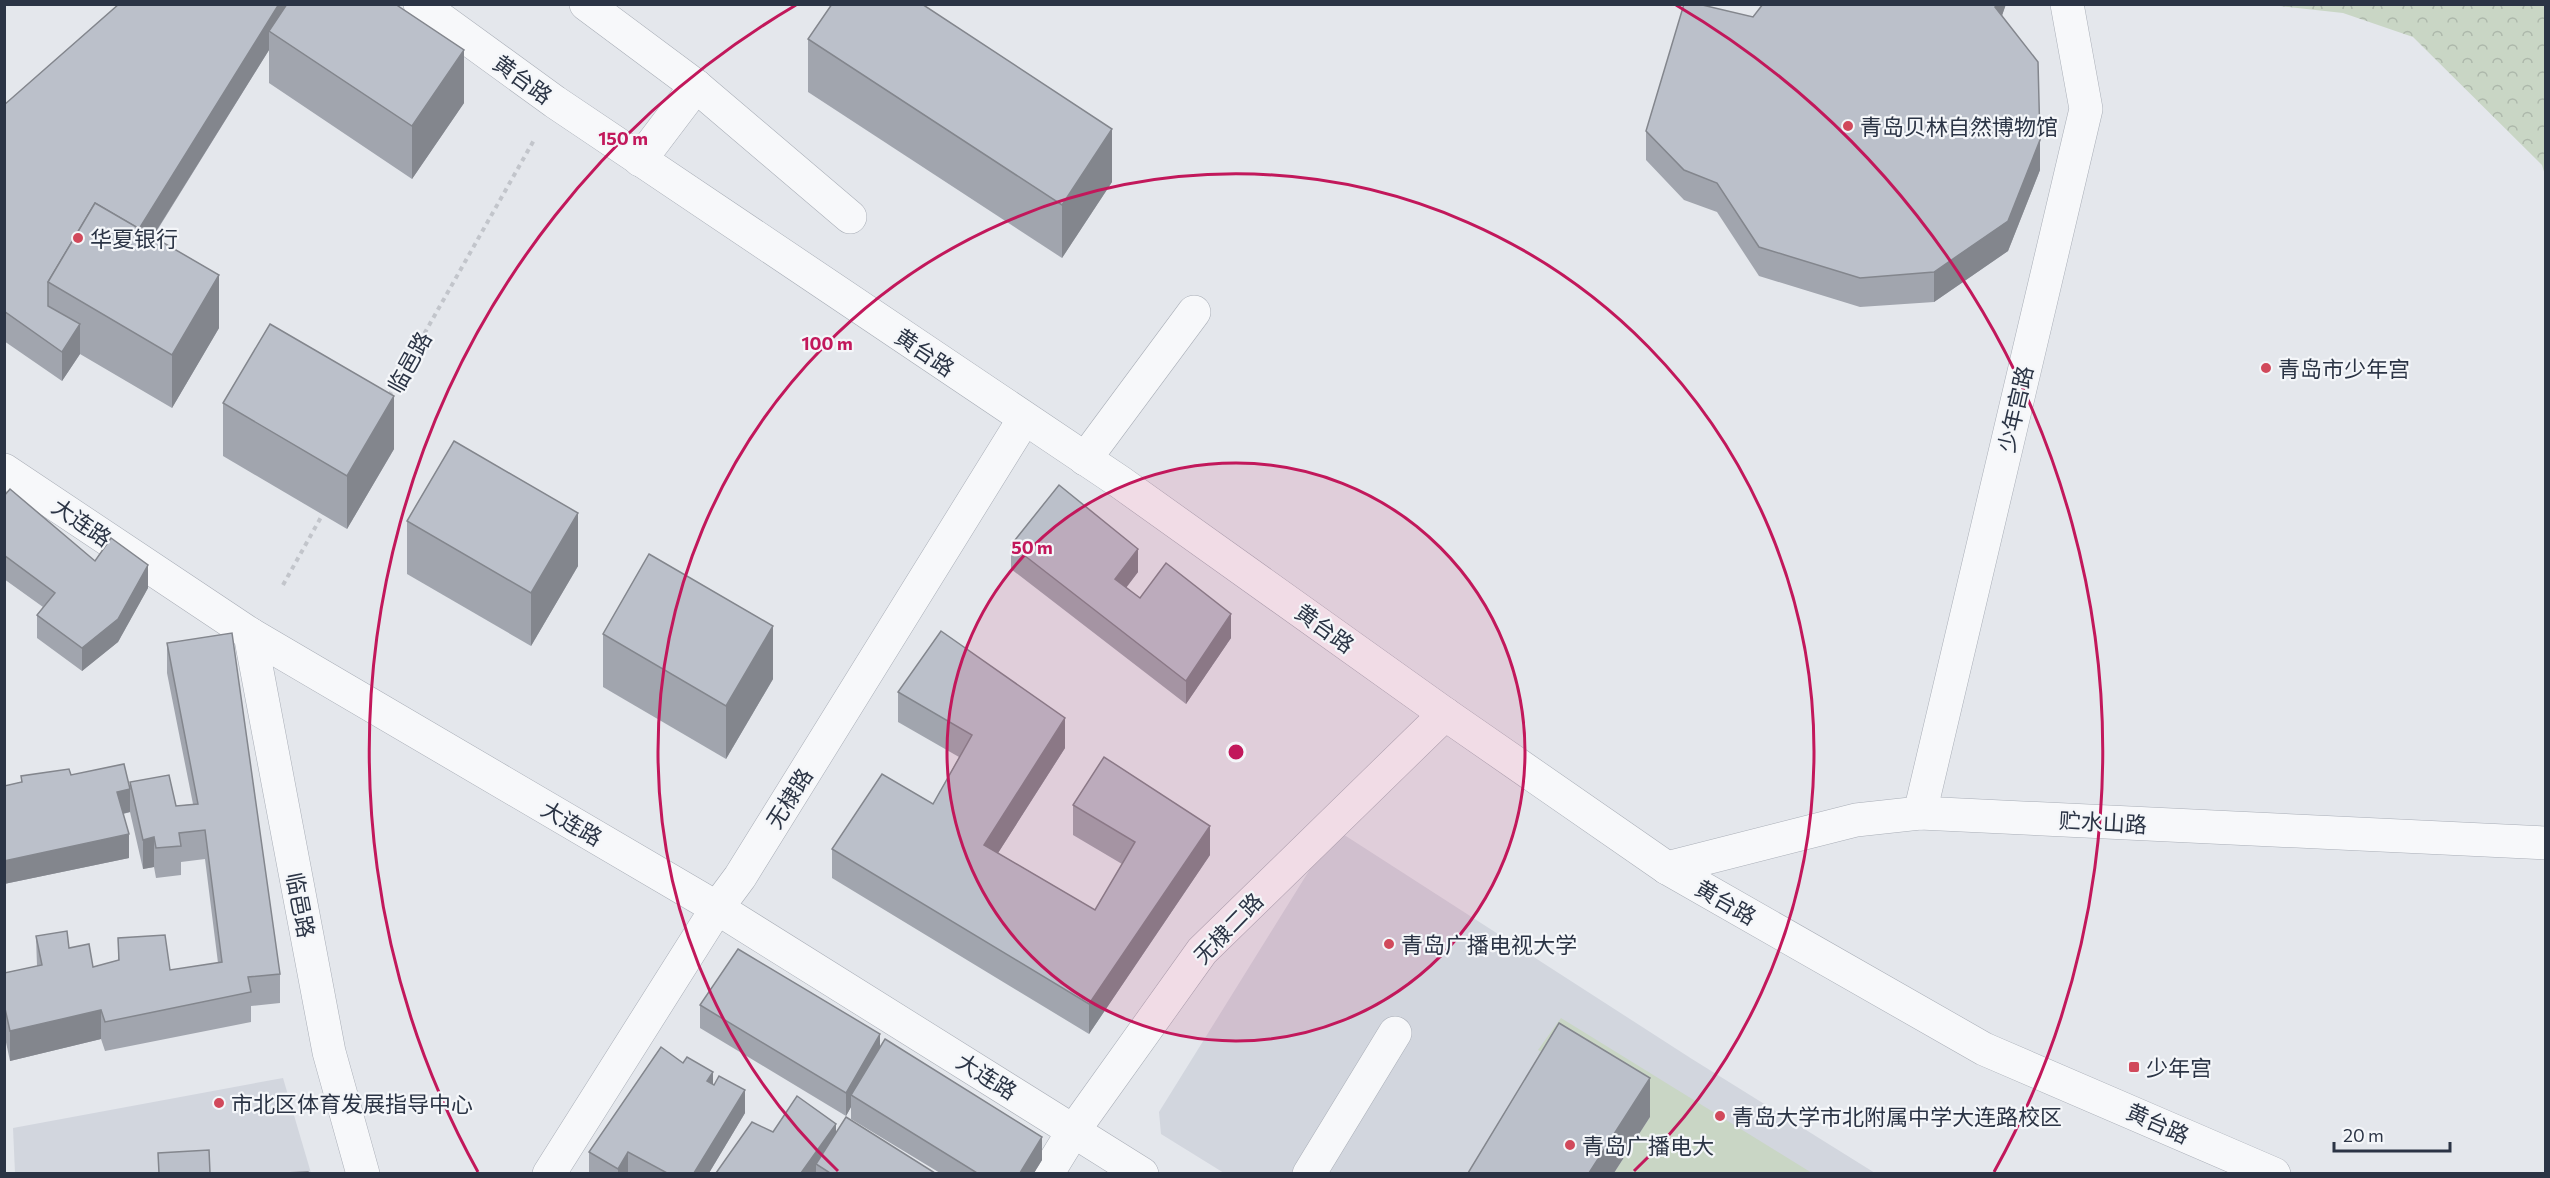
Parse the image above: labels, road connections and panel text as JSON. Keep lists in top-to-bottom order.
{
  "streets": {
    "street": [
      "黄台路",
      "临邑路",
      "少年宫路",
      "大连路",
      "无棣路",
      "贮水山路",
      "无棣二路"
    ]
  },
  "crossings": [
    ["黄台路", "无棣路"],
    ["黄台路", "贮水山路"],
    ["黄台路", "无棣二路"],
    ["临邑路", "大连路"],
    ["少年宫路", "贮水山路"],
    ["大连路", "无棣路"],
    ["大连路", "无棣二路"]
  ],
  "places": {
    "other": [
      "青岛贝林自然博物馆",
      "华夏银行",
      "青岛市少年宫",
      "青岛广播电视大学",
      "市北区体育发展指导中心",
      "青岛大学市北附属中学大连路校区",
      "青岛广播电大"
    ],
    "transit": ["少年宫"]
  },
  "scale_bar": "20 m",
  "rings": ["150 m", "100 m", "50 m"]
}
